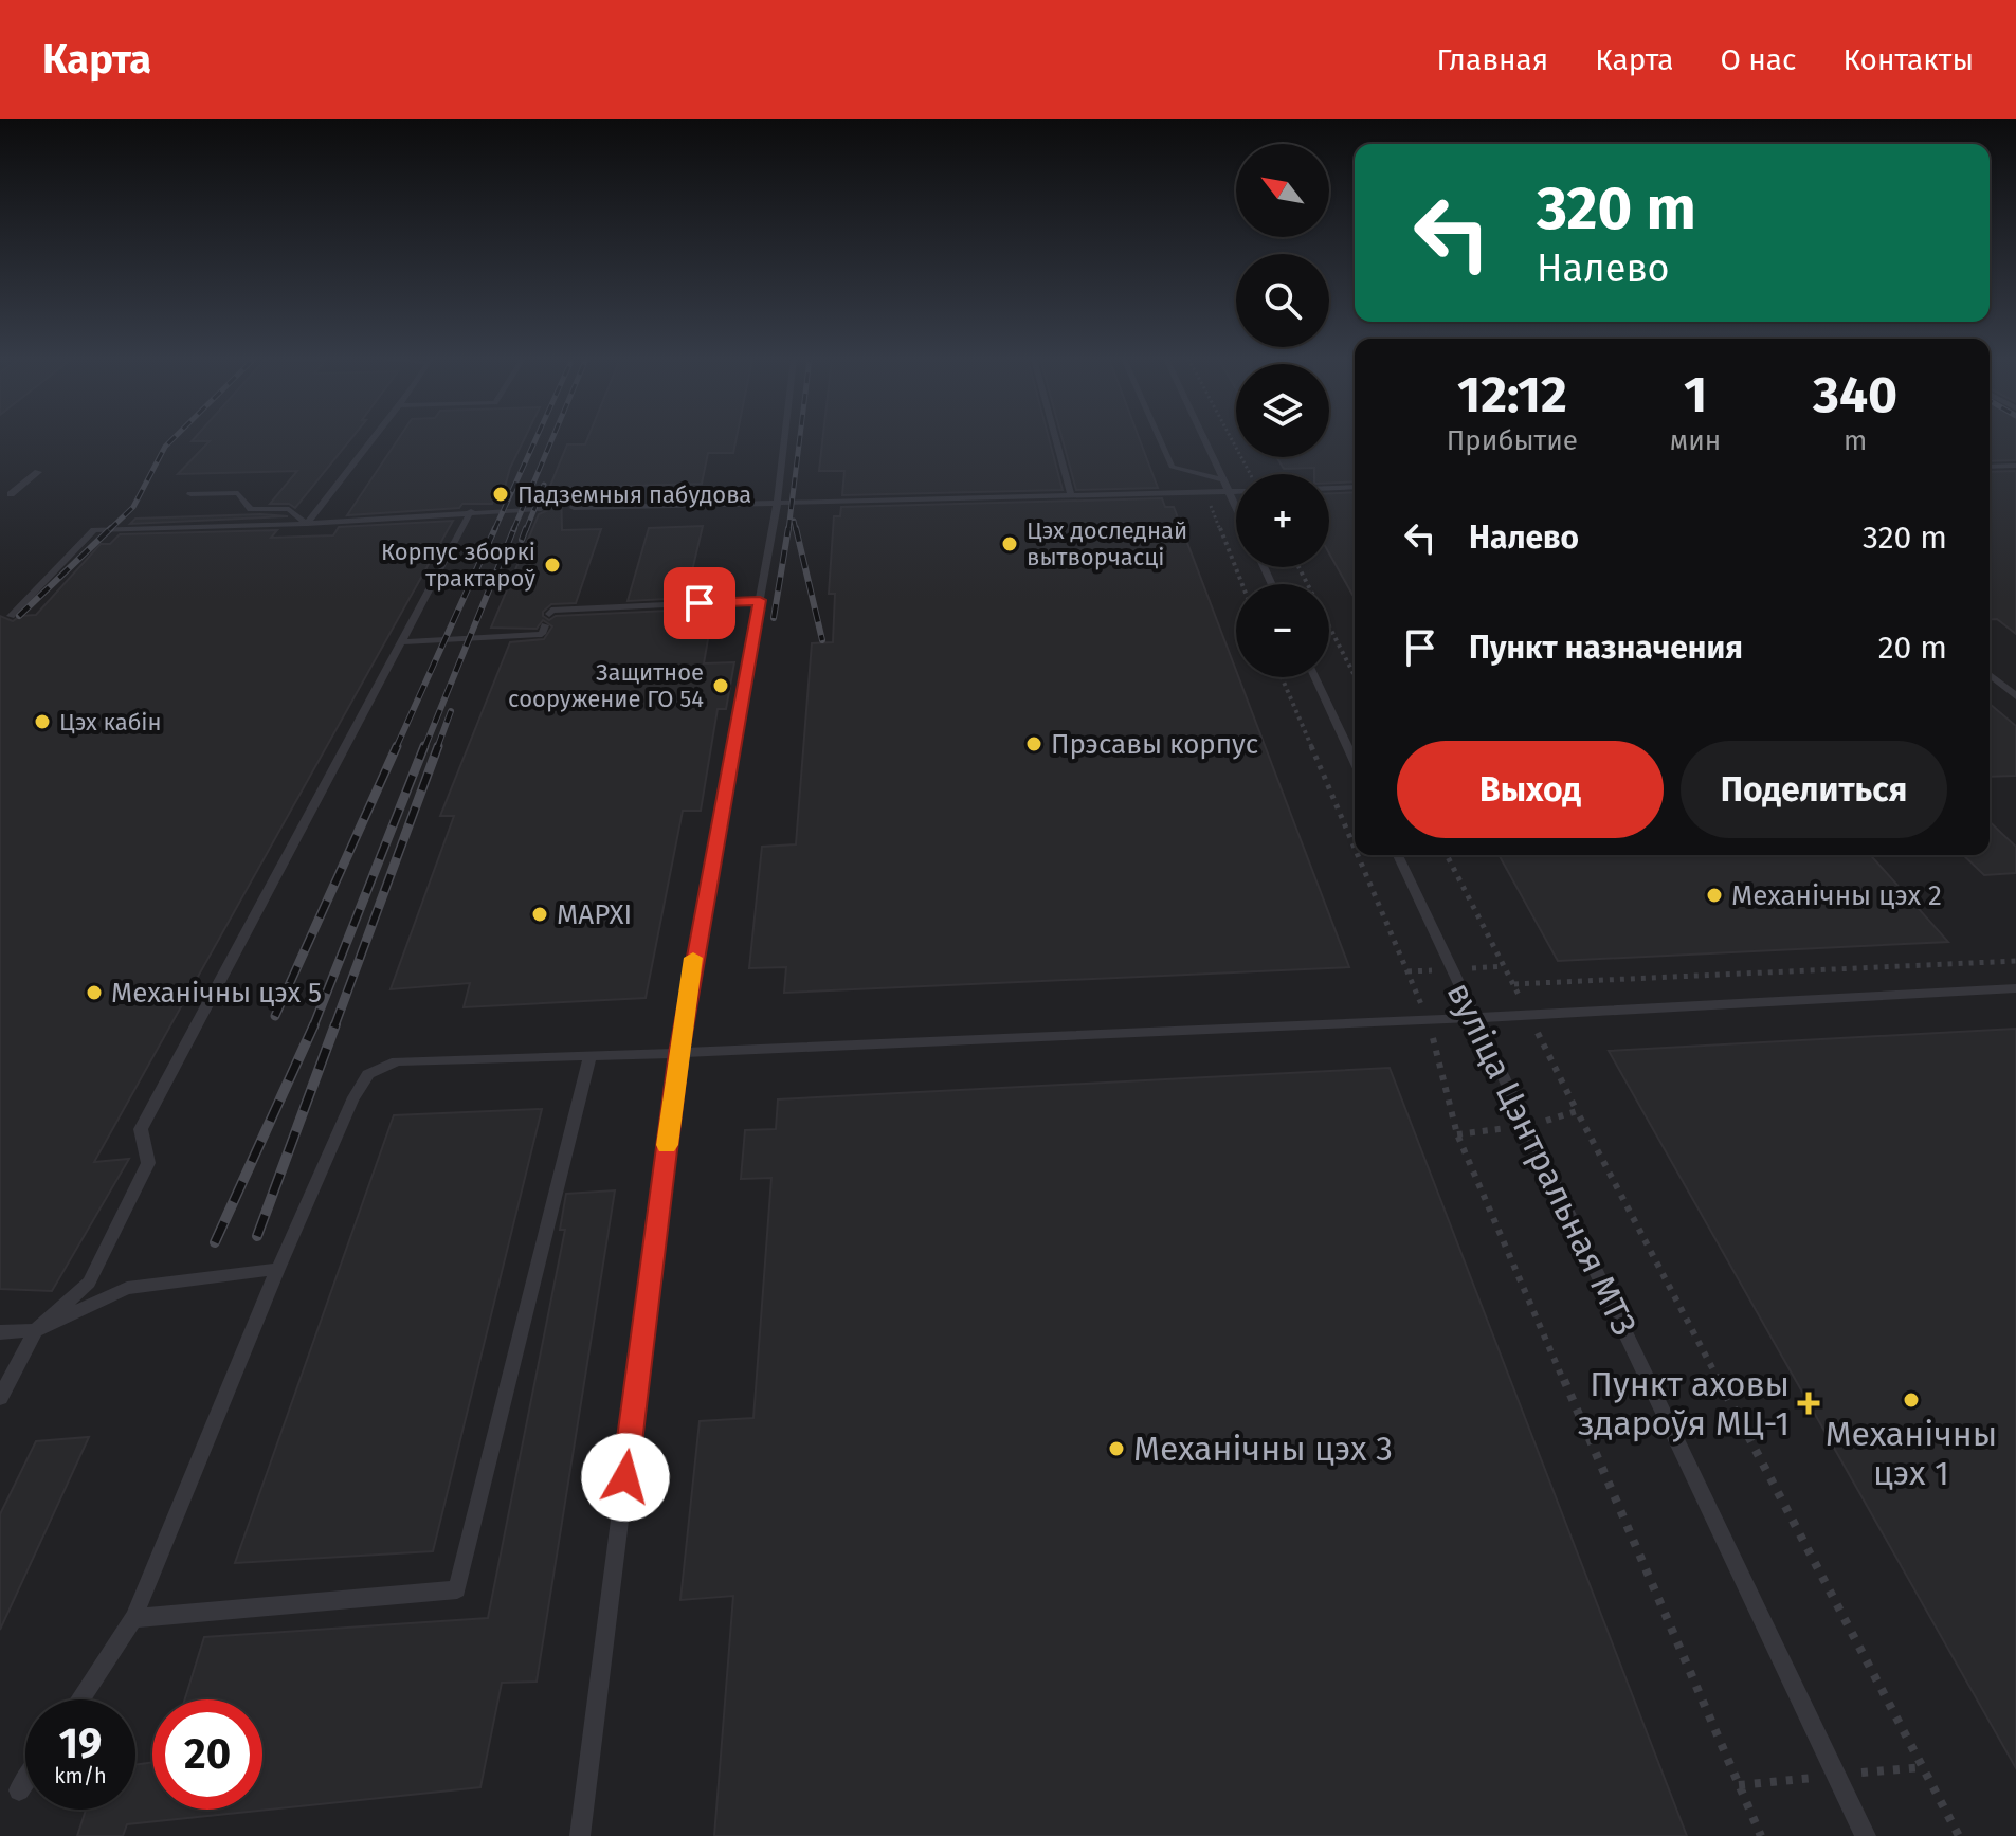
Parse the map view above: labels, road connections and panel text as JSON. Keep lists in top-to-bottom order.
{
  "streets": {
    "lane": ["вуліца Цэнтральная МТЗ"]
  },
  "places": {
    "other": [
      "Падземныя пабудова",
      "Цэх доследнай вытворчасці",
      "Корпус зборкі трактароў",
      "Защитное сооружение ГО 54",
      "Цэх кабін",
      "Прэсавы корпус",
      "Механічны цэх 2",
      "МАРХІ",
      "Механічны цэх 5",
      "Механічны цэх 1",
      "Механічны цэх 3"
    ],
    "health": ["Пункт аховы здароўя МЦ-1"]
  },
  "north": "top left",
  "page": {
    "header": "Карта",
    "nav": [
      "Главная",
      "Карта",
      "О нас",
      "Контакты"
    ],
    "map_buttons": ["+", "−"],
    "turn": ["320 m", "Налево"],
    "eta": [
      "12:12",
      "Прибытие",
      "1",
      "мин",
      "340",
      "m"
    ],
    "list": [
      {
        "name": "Налево",
        "value": "320 m"
      },
      {
        "name": "Пункт назначения",
        "value": "20 m"
      }
    ],
    "buttons": ["Выход", "Поделиться"],
    "speed": "19 km/h",
    "limit": "20"
  }
}
